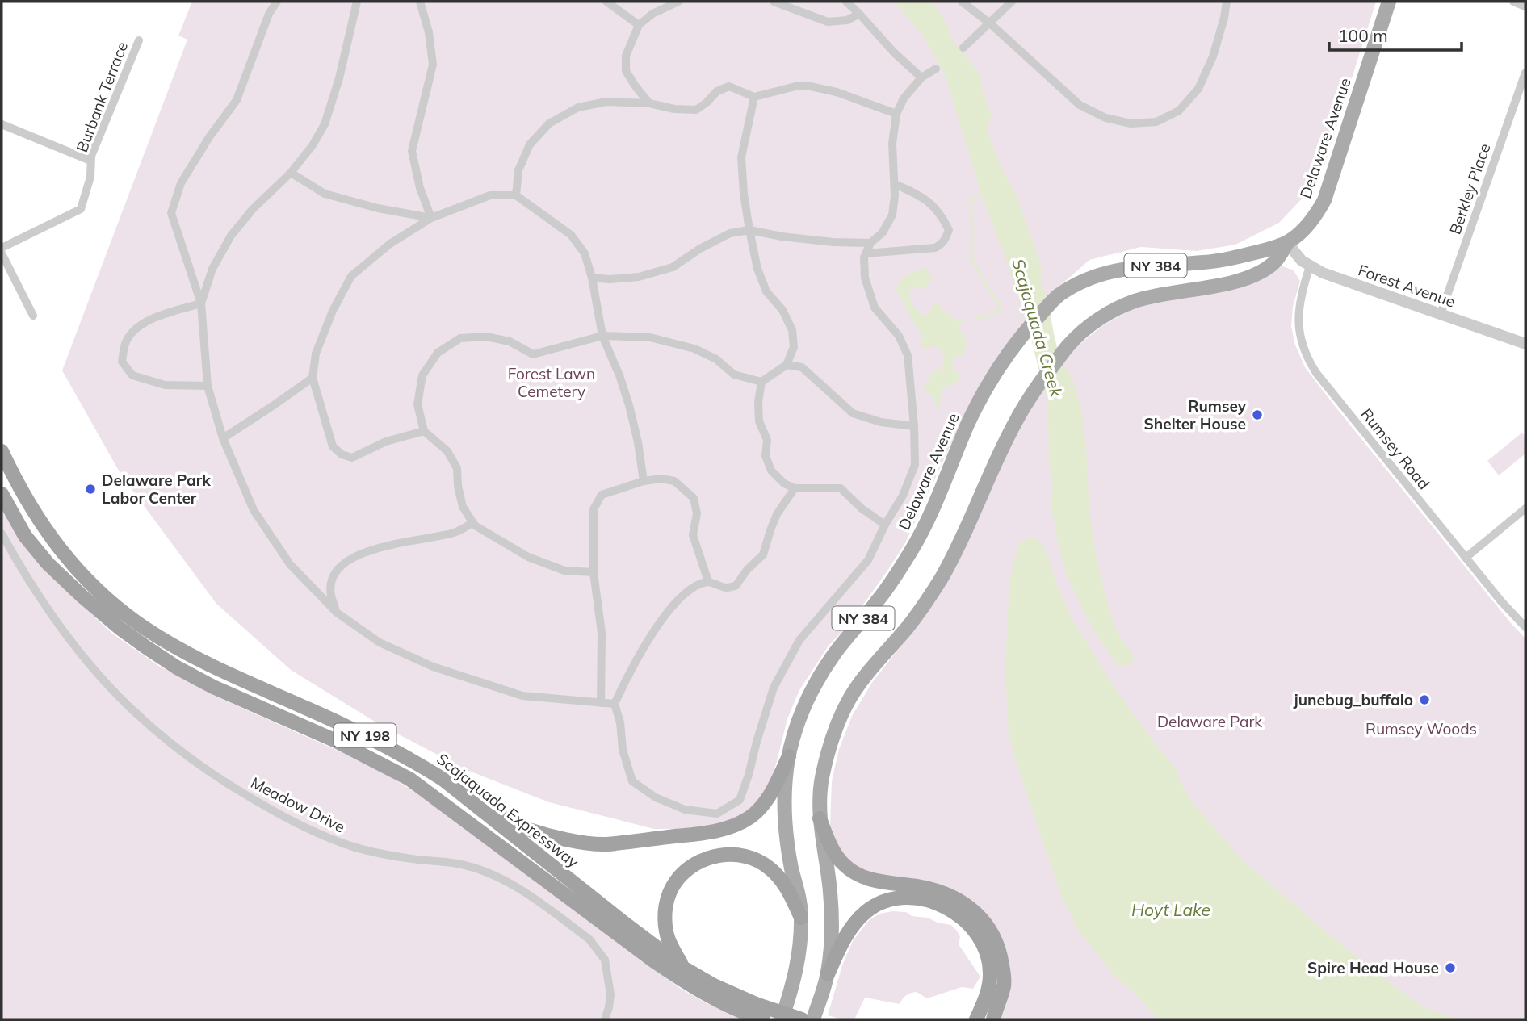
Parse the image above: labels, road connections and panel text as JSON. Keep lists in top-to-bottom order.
{
  "streets": {
    "highway": ["NY 198", "Scajaquada Expressway"],
    "main road": ["Delaware Avenue", "NY 384"],
    "street": [
      "Burbank Terrace",
      "Berkley Place",
      "Forest Avenue",
      "Rumsey Road",
      "Meadow Drive"
    ]
  },
  "crossings": [
    ["Delaware Avenue", "Forest Avenue"],
    ["Berkley Place", "Forest Avenue"],
    ["Forest Avenue", "Rumsey Road"]
  ],
  "water": ["Scajaquada Creek", "Hoyt Lake"],
  "parks": ["Forest Lawn Cemetery", "Delaware Park", "Rumsey Woods"],
  "places": [
    "Rumsey Shelter House",
    "Delaware Park Labor Center",
    "junebug_buffalo",
    "Spire Head House"
  ],
  "scale_bar": "100 m"
}
